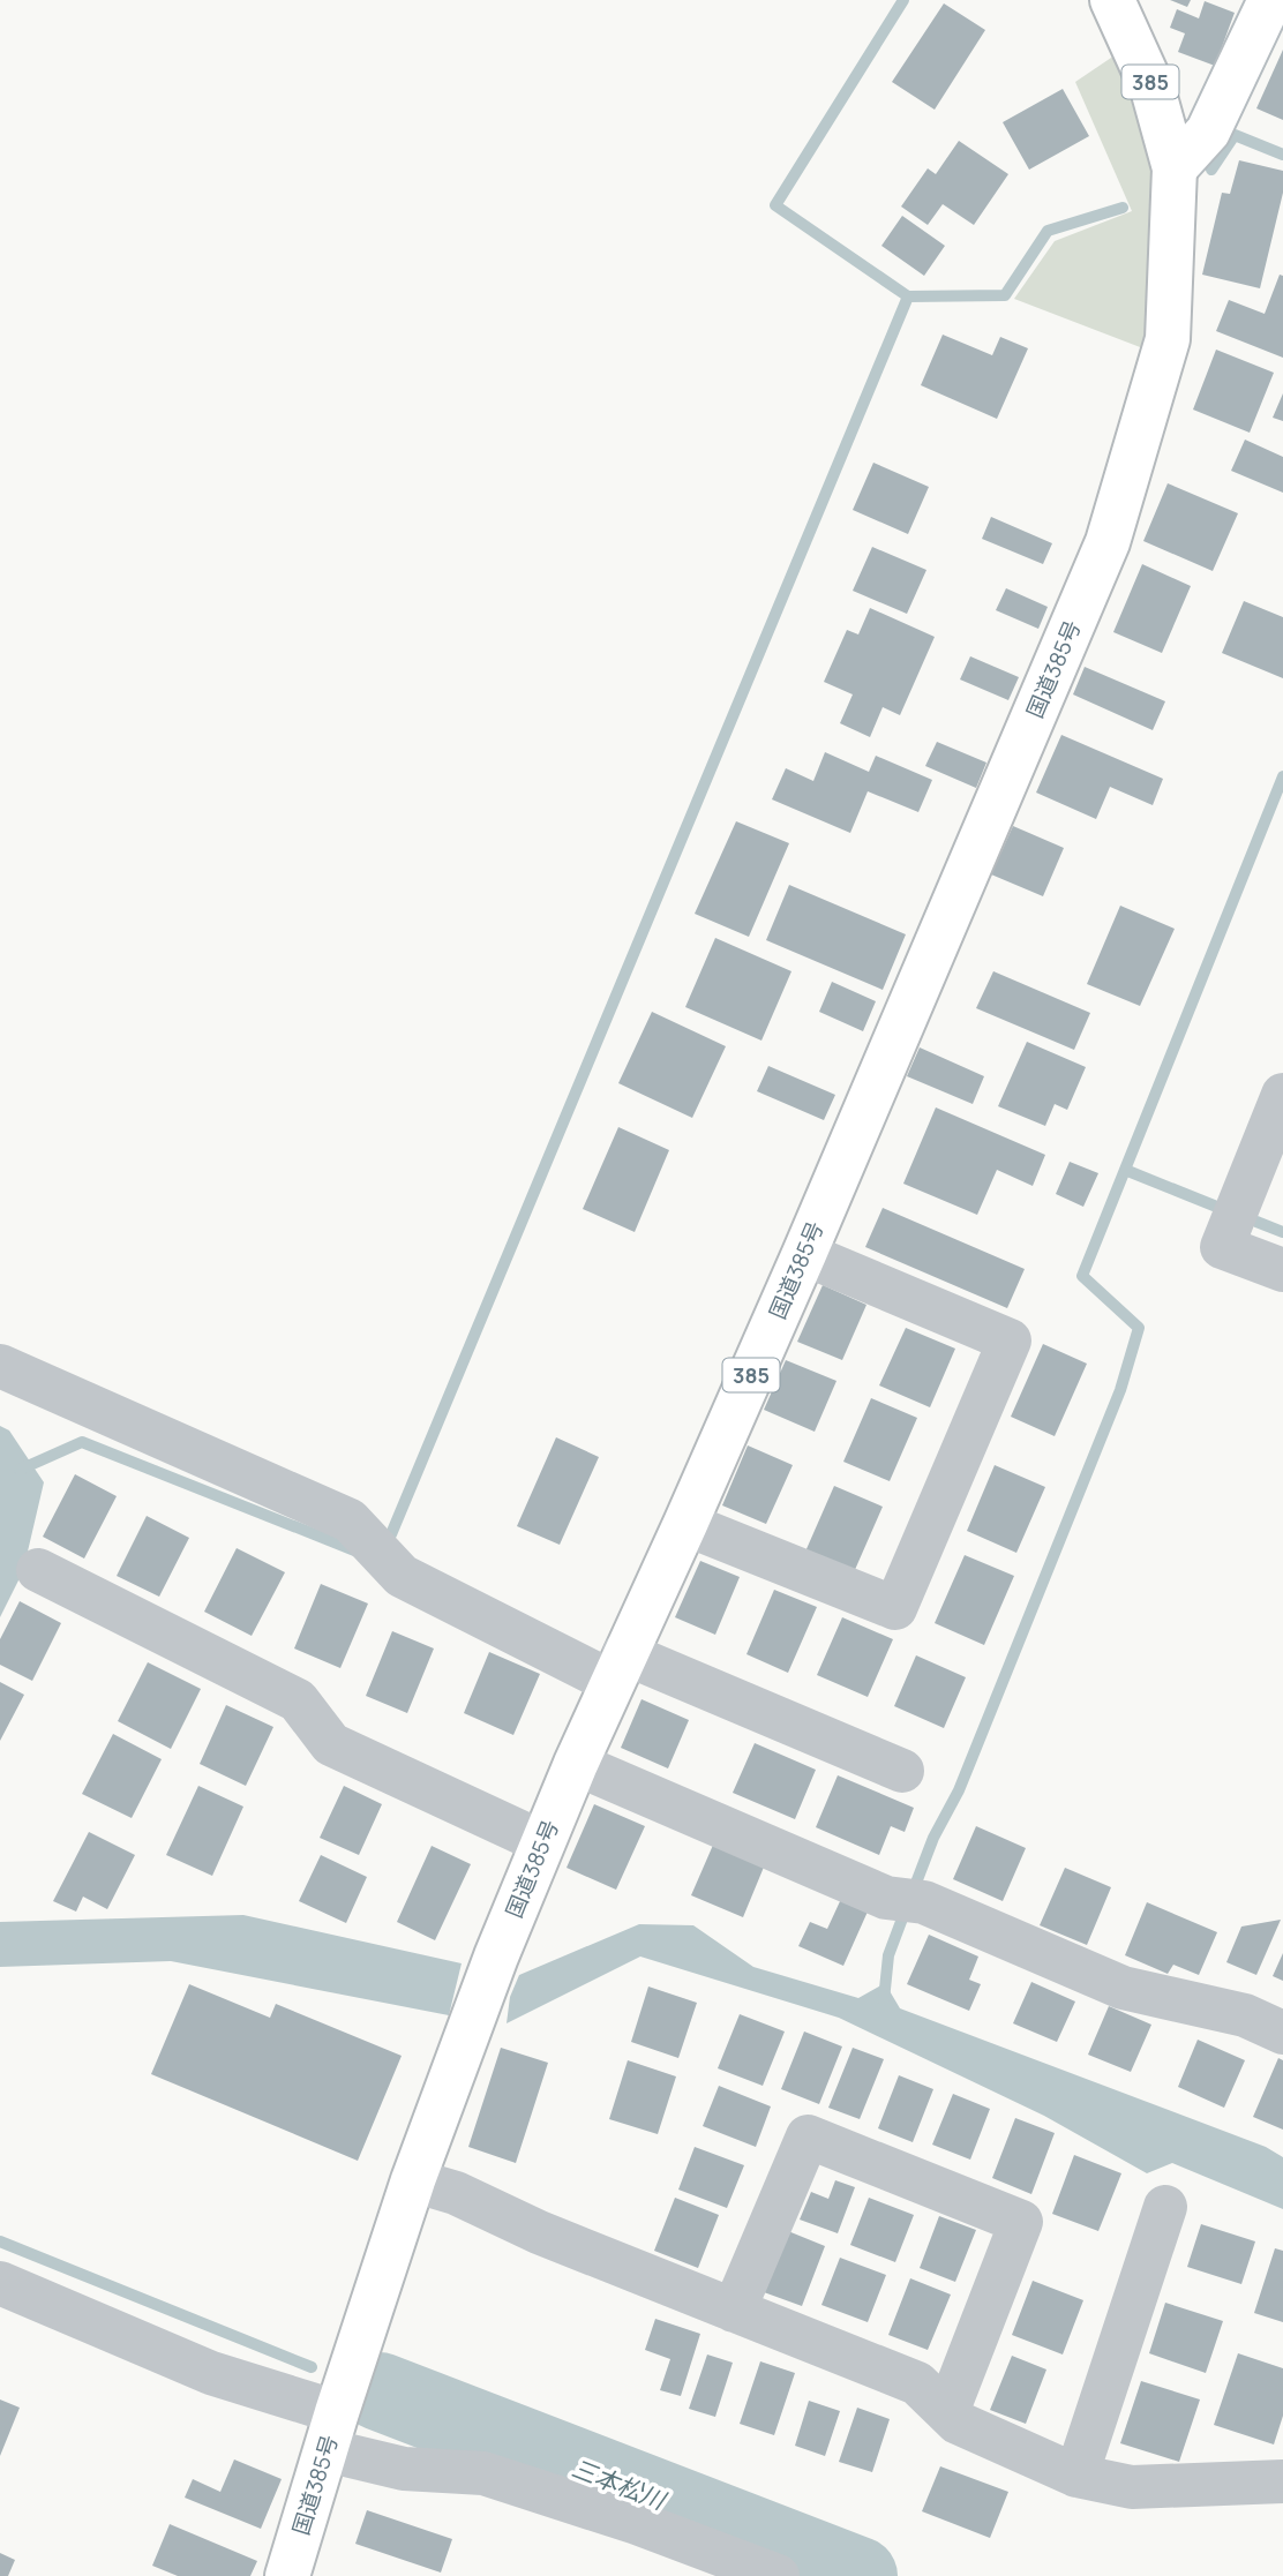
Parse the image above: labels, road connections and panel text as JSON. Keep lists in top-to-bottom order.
{
  "streets": {
    "main road": ["385", "国道385号"]
  },
  "water": ["三本松川"]
}
